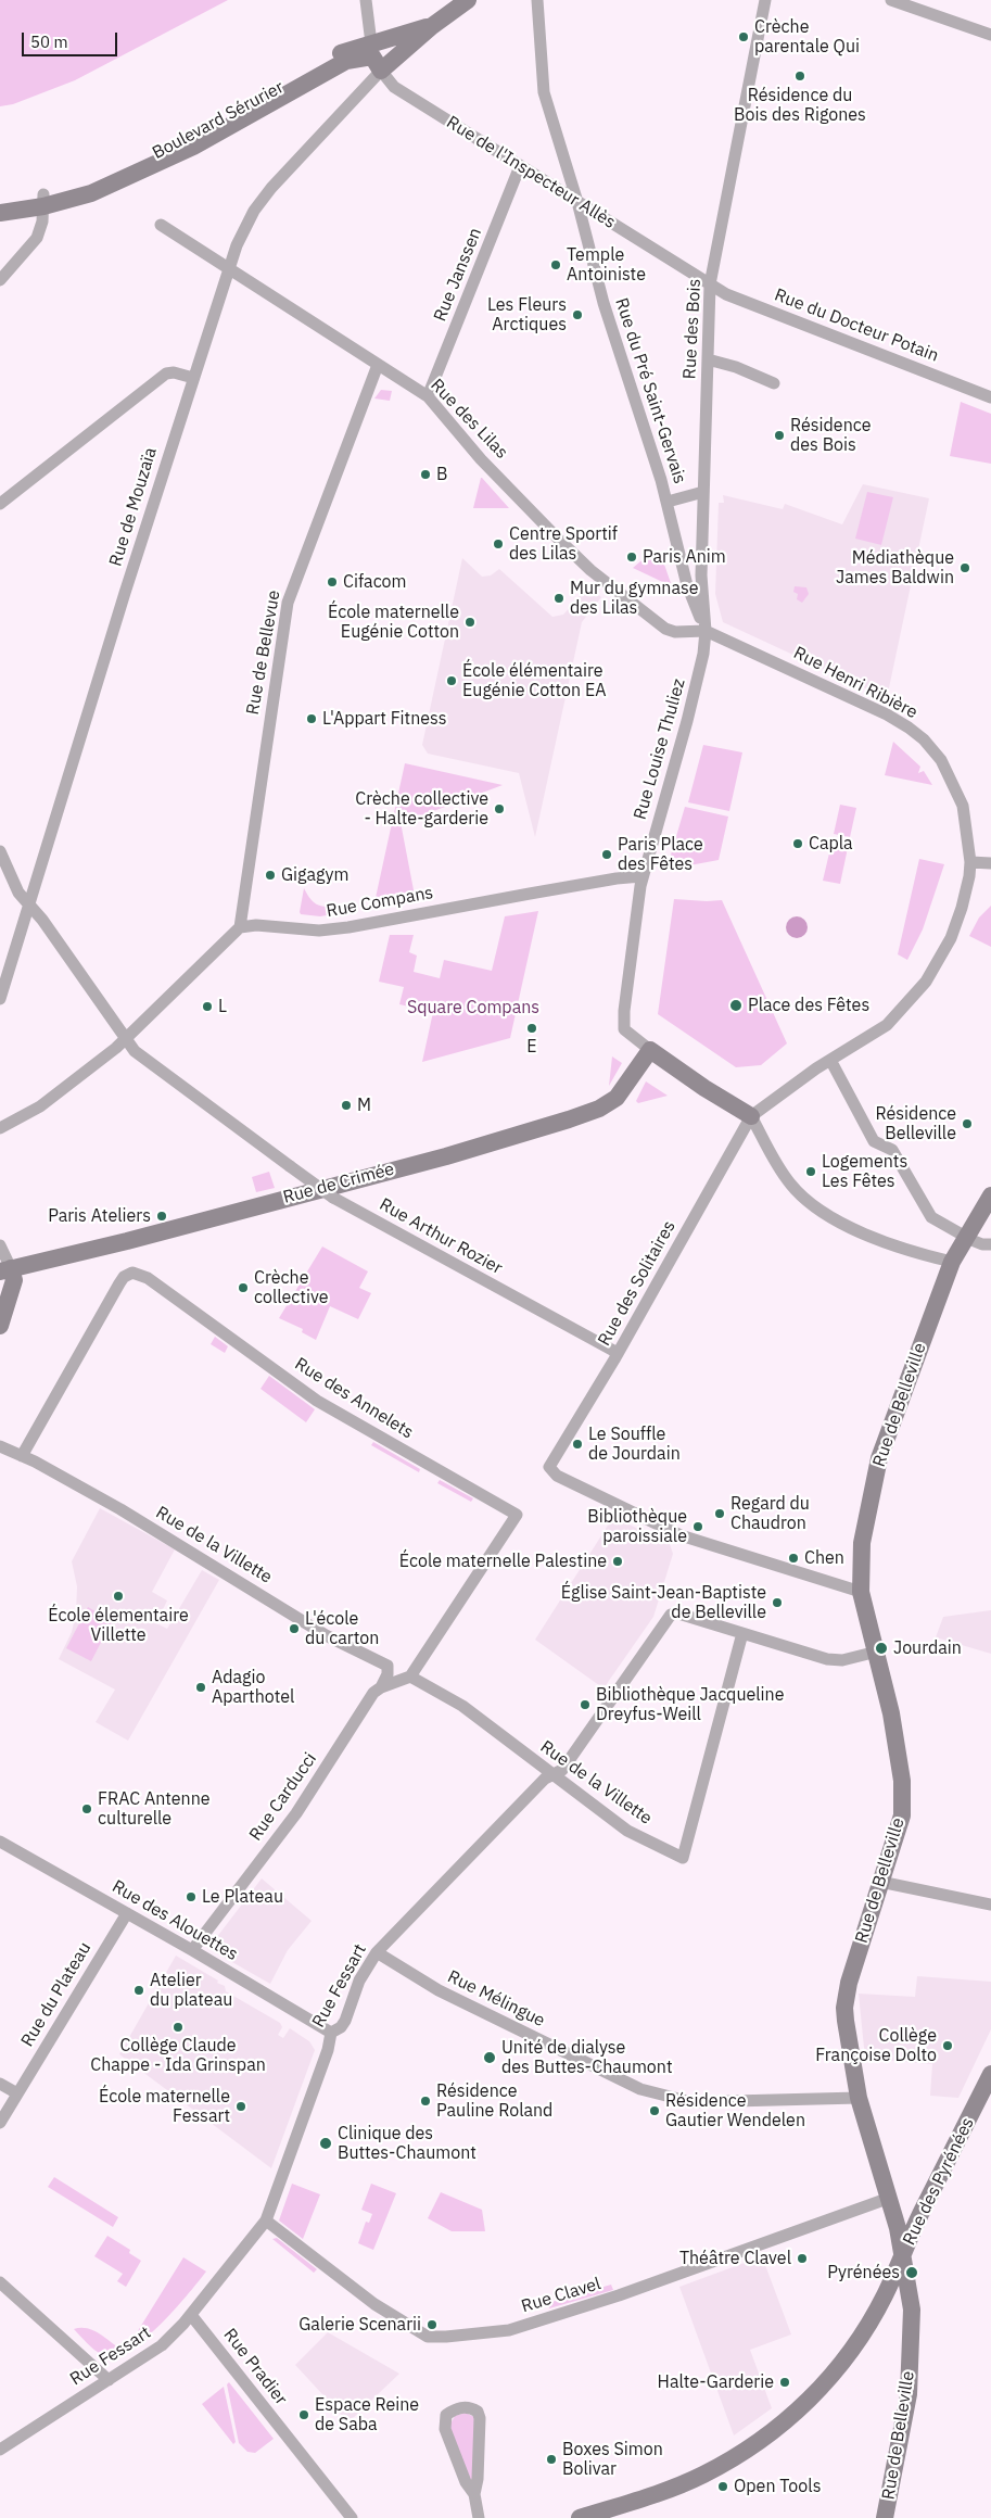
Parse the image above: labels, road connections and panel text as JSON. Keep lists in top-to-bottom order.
{
  "streets": {
    "street": [
      "Boulevard Sérurier",
      "Rue de l'Inspecteur Allès",
      "Rue Janssen",
      "Rue du Docteur Potain",
      "Rue des Bois",
      "Rue du Pré Saint-Gervais",
      "Rue des Lilas",
      "Rue de Mouzaïa",
      "Rue de Bellevue",
      "Rue Henri Ribière",
      "Rue Louise Thuliez",
      "Rue Compans",
      "Rue de Crimée",
      "Rue Arthur Rozier",
      "Rue des Solitaires",
      "Rue des Annelets",
      "Rue de Belleville",
      "Rue de la Villette",
      "Rue Carducci",
      "Rue des Alouettes",
      "Rue Fessart",
      "Rue du Plateau",
      "Rue Mélingue",
      "Rue des Pyrénées",
      "Rue Clavel",
      "Rue Pradier"
    ]
  },
  "crossings": [
    ["Boulevard Sérurier", "Rue de l'Inspecteur Allès"],
    ["Boulevard Sérurier", "Rue de Mouzaïa"],
    ["Rue de l'Inspecteur Allès", "Rue Janssen"],
    ["Rue de l'Inspecteur Allès", "Rue du Docteur Potain"],
    ["Rue de l'Inspecteur Allès", "Rue des Bois"],
    ["Rue de l'Inspecteur Allès", "Rue du Pré Saint-Gervais"],
    ["Rue de l'Inspecteur Allès", "Rue de Mouzaïa"],
    ["Rue Janssen", "Rue des Lilas"],
    ["Rue du Docteur Potain", "Rue des Bois"],
    ["Rue des Bois", "Rue du Pré Saint-Gervais"],
    ["Rue des Bois", "Rue des Lilas"],
    ["Rue des Bois", "Rue Henri Ribière"],
    ["Rue des Bois", "Rue Louise Thuliez"],
    ["Rue du Pré Saint-Gervais", "Rue des Lilas"],
    ["Rue du Pré Saint-Gervais", "Rue Henri Ribière"],
    ["Rue du Pré Saint-Gervais", "Rue Louise Thuliez"],
    ["Rue des Lilas", "Rue de Mouzaïa"],
    ["Rue des Lilas", "Rue de Bellevue"],
    ["Rue des Lilas", "Rue Henri Ribière"],
    ["Rue des Lilas", "Rue Louise Thuliez"],
    ["Rue de Mouzaïa", "Rue Arthur Rozier"],
    ["Rue de Bellevue", "Rue Compans"],
    ["Rue Henri Ribière", "Rue Louise Thuliez"],
    ["Rue Henri Ribière", "Rue des Solitaires"],
    ["Rue Louise Thuliez", "Rue Compans"],
    ["Rue Arthur Rozier", "Rue des Solitaires"],
    ["Rue des Solitaires", "Rue de Belleville"],
    ["Rue des Annelets", "Rue de la Villette"],
    ["Rue des Annelets", "Rue Carducci"],
    ["Rue de Belleville", "Rue Mélingue"],
    ["Rue de Belleville", "Rue des Pyrénées"],
    ["Rue de Belleville", "Rue Clavel"],
    ["Rue de la Villette", "Rue Carducci"],
    ["Rue de la Villette", "Rue Fessart"],
    ["Rue Carducci", "Rue des Alouettes"],
    ["Rue des Alouettes", "Rue Fessart"],
    ["Rue des Alouettes", "Rue du Plateau"],
    ["Rue Fessart", "Rue Mélingue"],
    ["Rue Fessart", "Rue Clavel"],
    ["Rue Fessart", "Rue Pradier"]
  ],
  "parks": ["Square Compans"],
  "places": [
    "Crèche parentale Qui",
    "Résidence du Bois des Rigones",
    "Temple Antoiniste",
    "Les Fleurs Arctiques",
    "Résidence des Bois",
    "B",
    "Centre Sportif des Lilas",
    "Paris Anim",
    "Médiathèque James Baldwin",
    "Cifacom",
    "Mur du gymnase des Lilas",
    "École maternelle Eugénie Cotton",
    "École élémentaire Eugénie Cotton EA",
    "L'Appart Fitness",
    "Crèche collective - Halte-garderie",
    "Capla",
    "Paris Place des Fêtes",
    "Gigagym",
    "Place des Fêtes",
    "L",
    "E",
    "M",
    "Résidence Belleville",
    "Logements Les Fêtes",
    "Paris Ateliers",
    "Crèche collective",
    "Le Souffle de Jourdain",
    "Regard du Chaudron",
    "Bibliothèque paroissiale",
    "Chen",
    "École maternelle Palestine",
    "École élementaire Villette",
    "Église Saint-Jean-Baptiste de Belleville",
    "L'école du carton",
    "Jourdain",
    "Adagio Aparthotel",
    "Bibliothèque Jacqueline Dreyfus-Weill",
    "FRAC Antenne culturelle",
    "Le Plateau",
    "Atelier du plateau",
    "Collège Claude Chappe - Ida Grinspan",
    "Collège Françoise Dolto",
    "Unité de dialyse des Buttes-Chaumont",
    "Résidence Pauline Roland",
    "École maternelle Fessart",
    "Résidence Gautier Wendelen",
    "Clinique des Buttes-Chaumont",
    "Théâtre Clavel",
    "Pyrénées",
    "Galerie Scenarii",
    "Halte-Garderie",
    "Espace Reine de Saba",
    "Boxes Simon Bolivar",
    "Open Tools"
  ],
  "scale_bar": "50 m"
}
